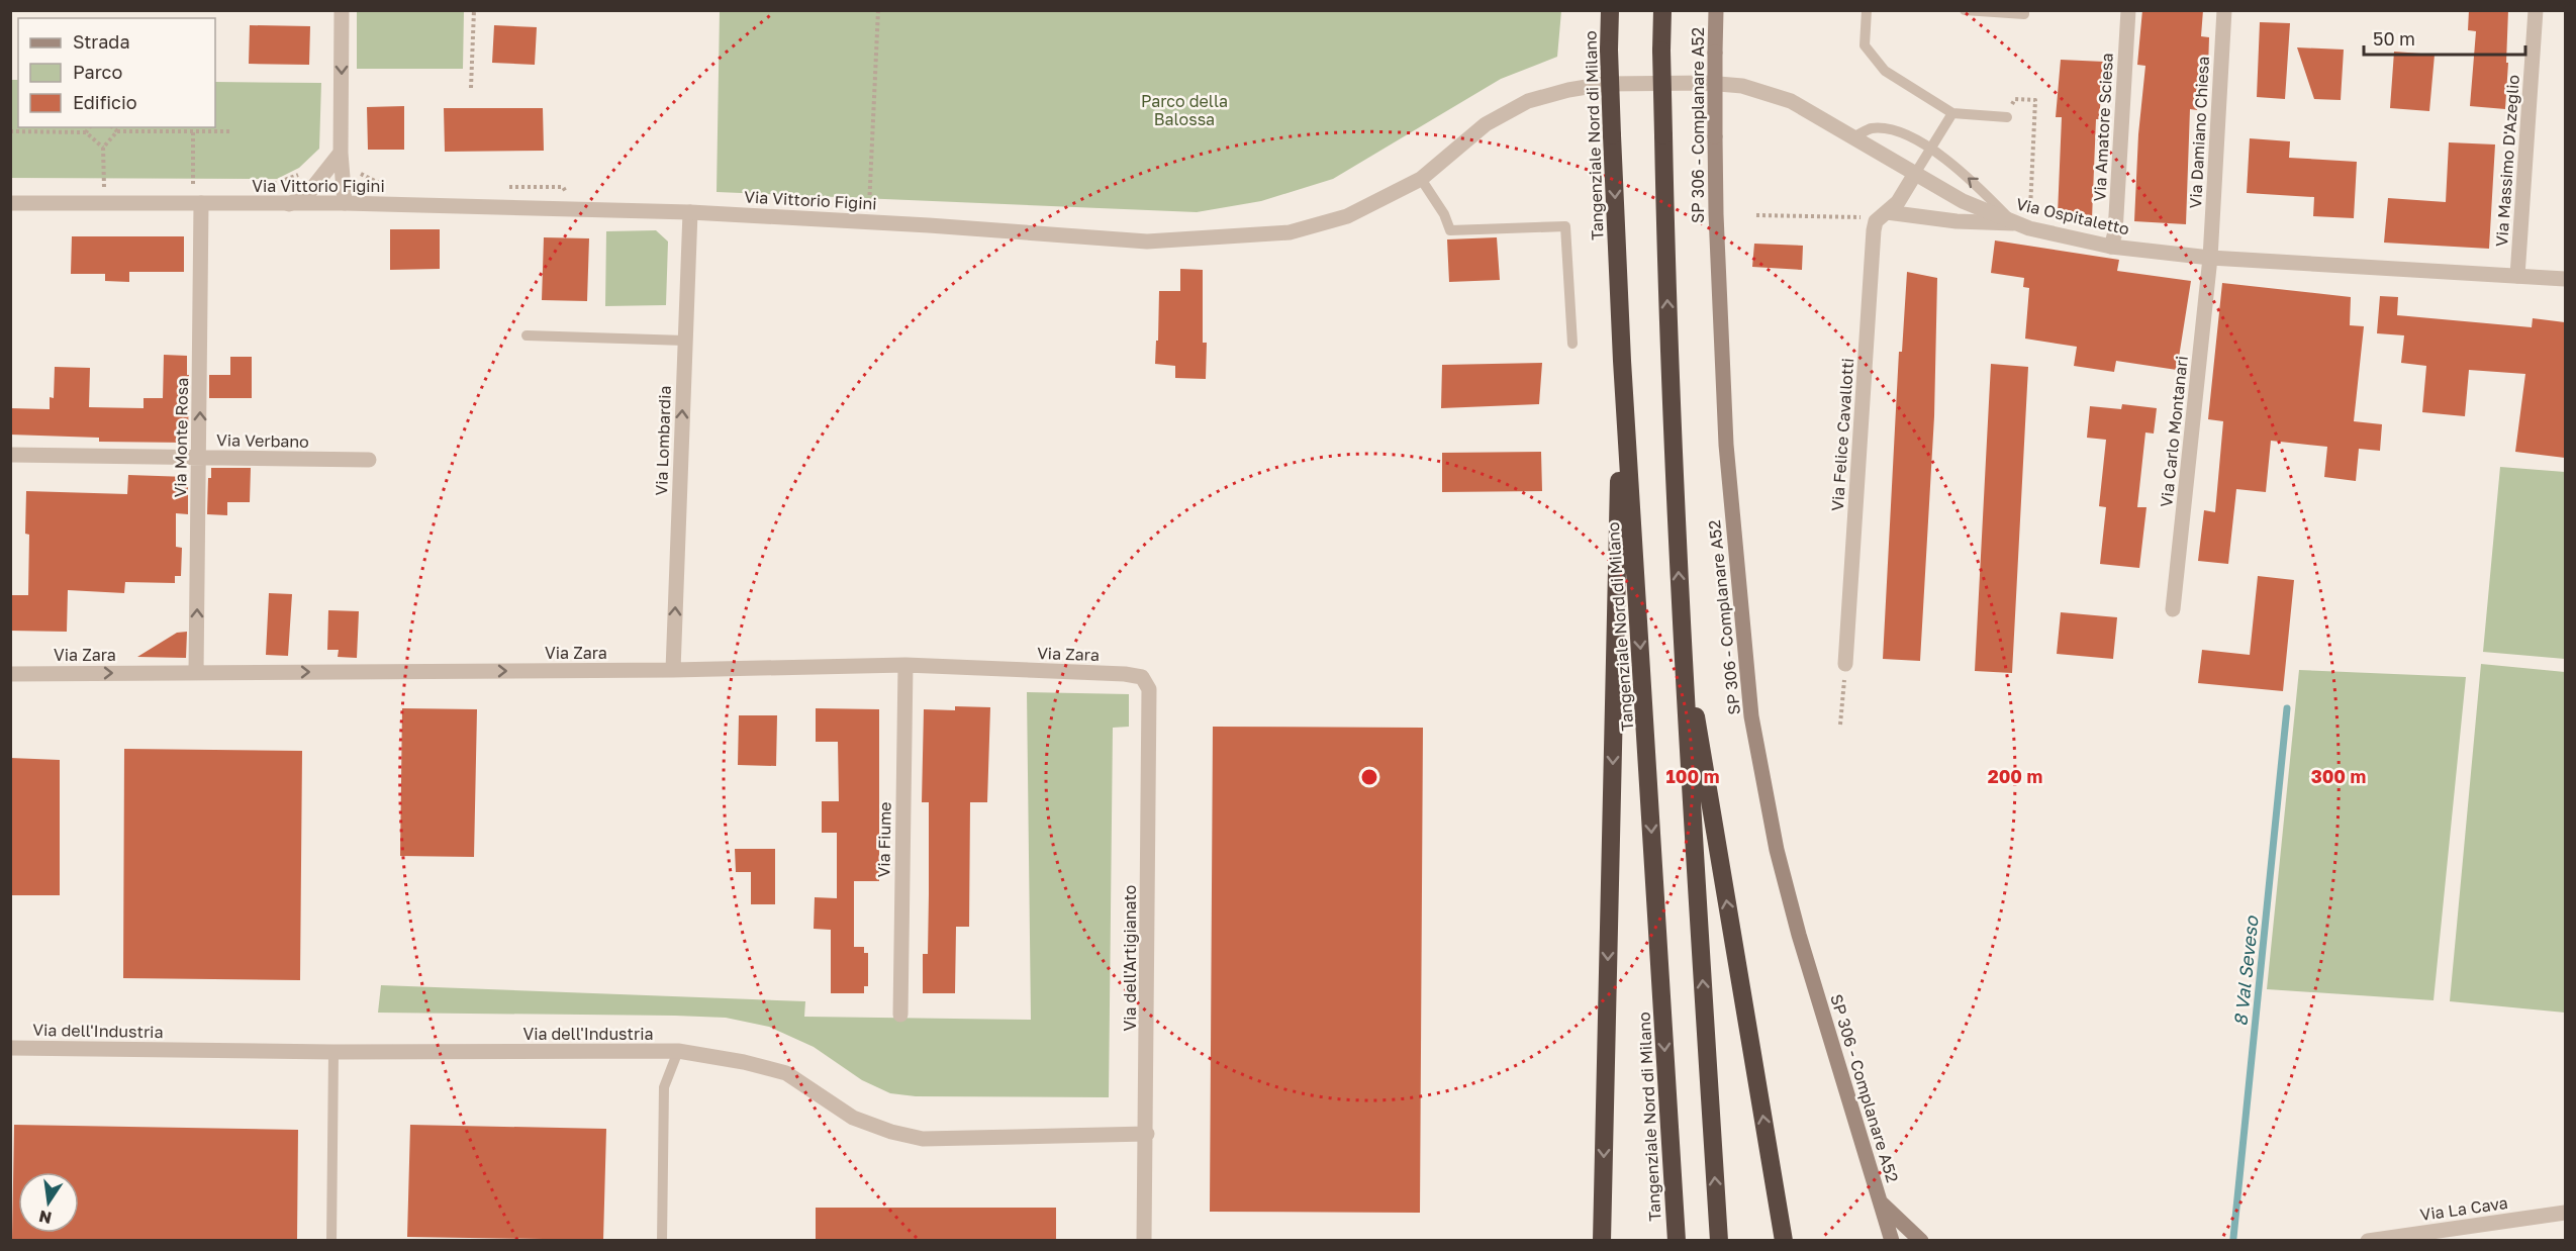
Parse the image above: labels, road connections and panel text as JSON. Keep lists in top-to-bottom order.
{
  "streets": {
    "highway": ["Tangenziale Nord di Milano"],
    "main road": ["SP 306 - Complanare A52"],
    "street": [
      "Via Amatore Sciesa",
      "Via Damiano Chiesa",
      "Via Massimo D'Azeglio",
      "Via Vittorio Figini",
      "Via Ospitaletto",
      "Via Carlo Montanari",
      "Via Felice Cavallotti",
      "Via Monte Rosa",
      "Via Verbano",
      "Via Lombardia",
      "Via Zara",
      "Via Fiume",
      "Via dell'Artigianato",
      "Via dell'Industria",
      "Via La Cava"
    ]
  },
  "crossings": [
    ["Via Amatore Sciesa", "Via Ospitaletto"],
    ["Via Damiano Chiesa", "Via Ospitaletto"],
    ["Via Damiano Chiesa", "Via Carlo Montanari"],
    ["Via Massimo D'Azeglio", "Via Ospitaletto"],
    ["Via Vittorio Figini", "Via Ospitaletto"],
    ["Via Vittorio Figini", "Via Monte Rosa"],
    ["Via Vittorio Figini", "Via Lombardia"],
    ["Via Ospitaletto", "Via Carlo Montanari"],
    ["Via Monte Rosa", "Via Verbano"],
    ["Via Monte Rosa", "Via Zara"],
    ["Via Lombardia", "Via Zara"],
    ["Via Zara", "Via Fiume"],
    ["Via Zara", "Via dell'Artigianato"],
    ["Via dell'Artigianato", "Via dell'Industria"]
  ],
  "one_way": ["Via Monte Rosa", "Via Lombardia", "Via Zara"],
  "water": ["8 Val Seveso"],
  "parks": ["Parco della Balossa"],
  "legend": ["Strada", "Parco", "Edificio"],
  "scale_bar": "50 m",
  "north": "bottom",
  "rings": ["100 m", "200 m", "300 m"]
}
